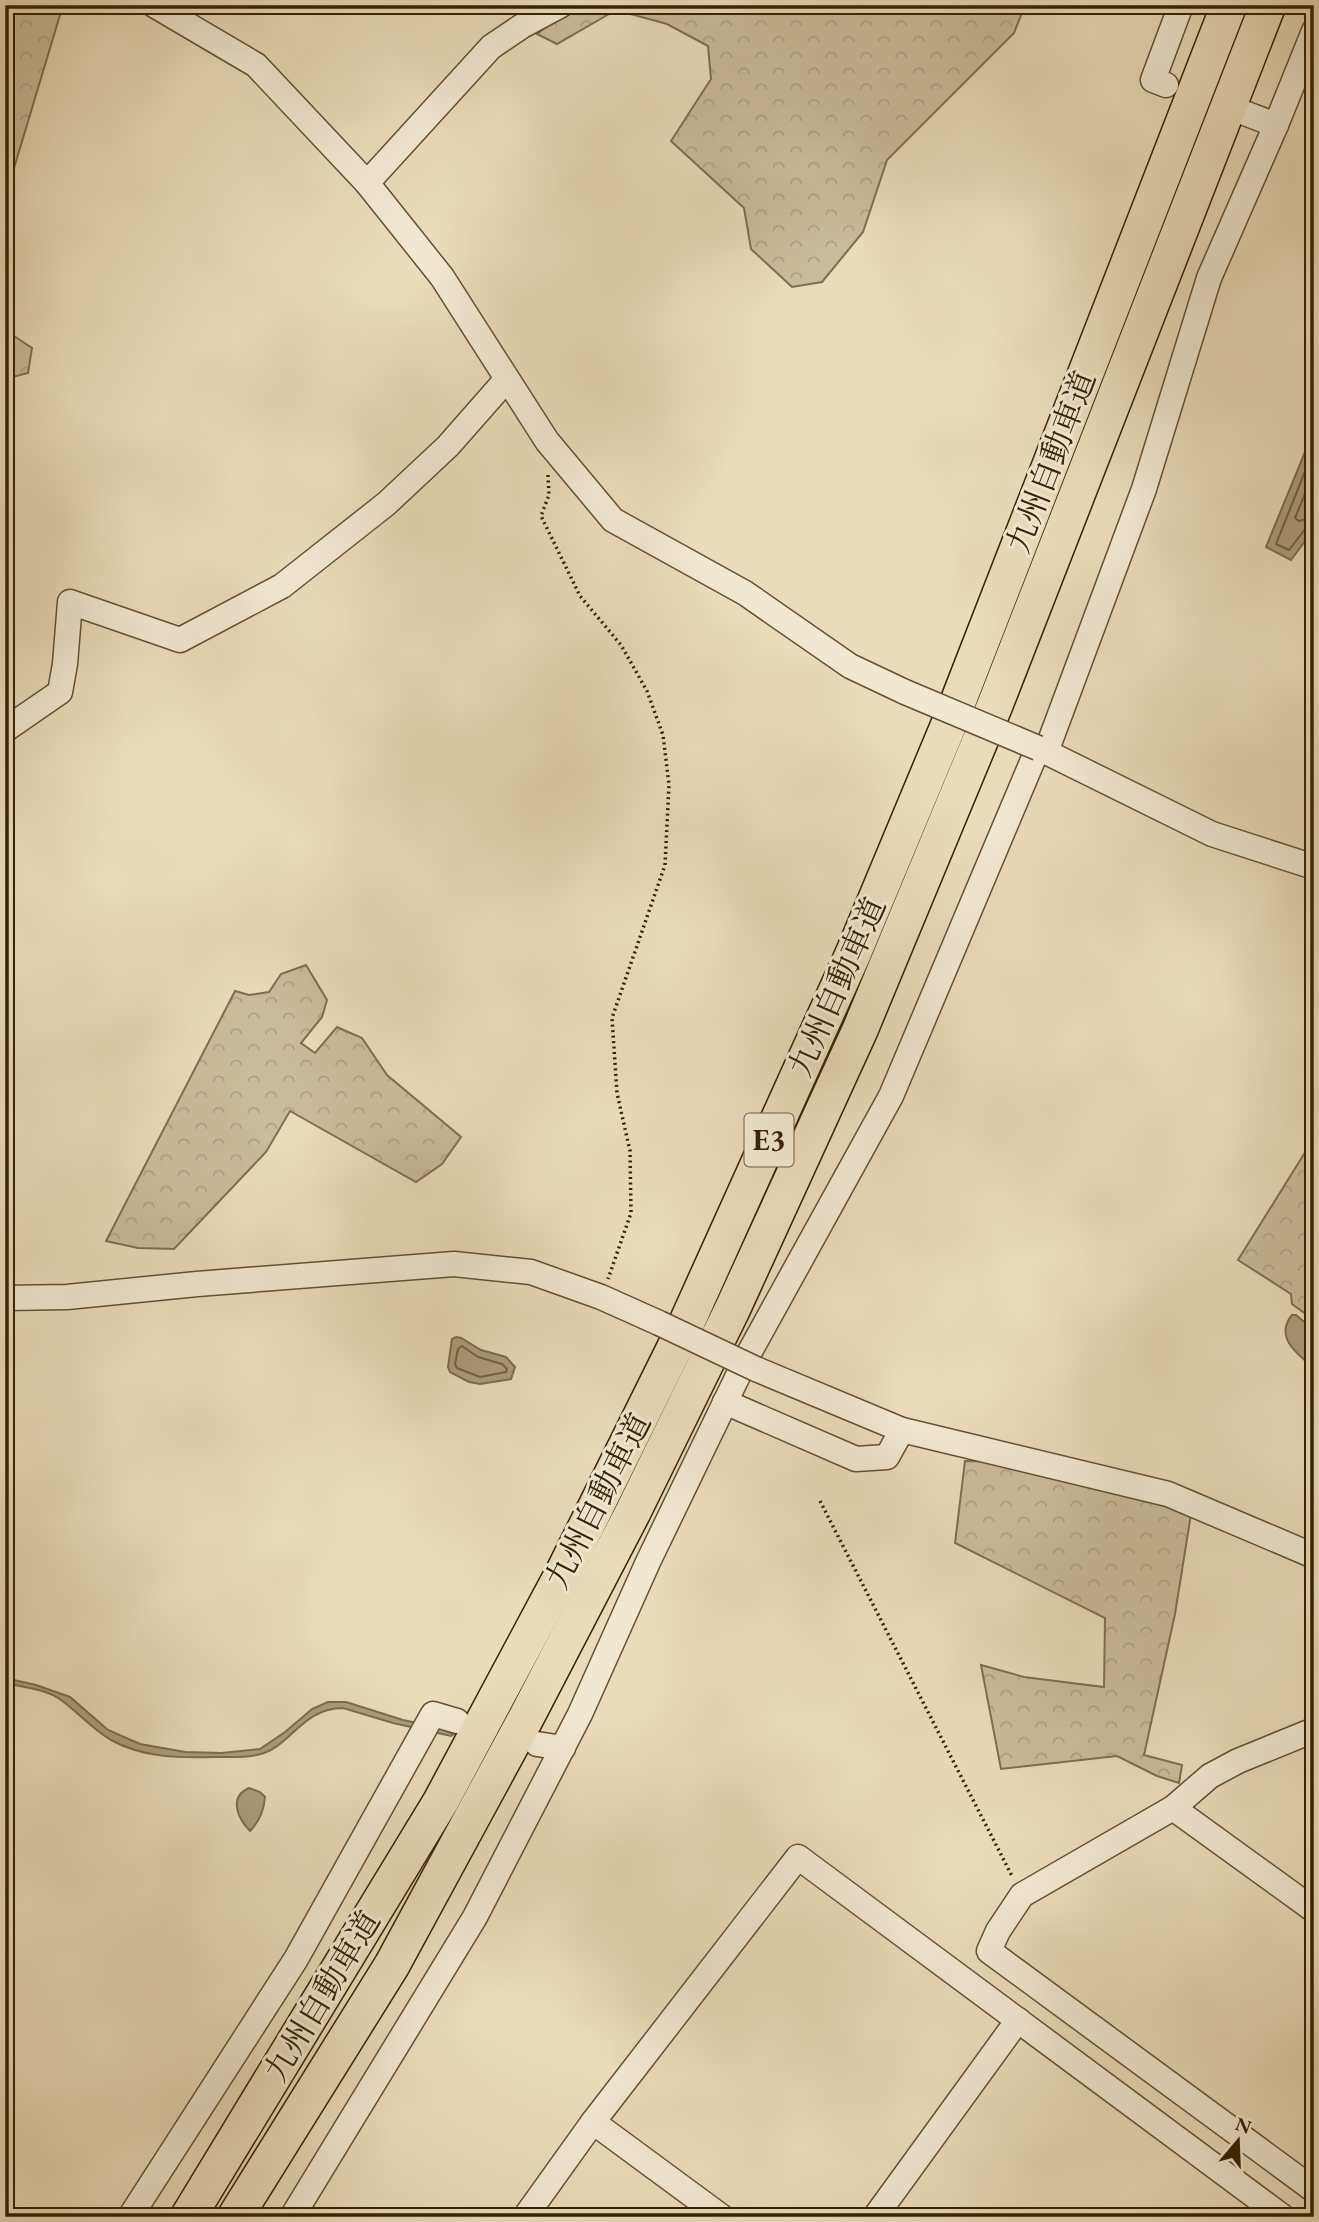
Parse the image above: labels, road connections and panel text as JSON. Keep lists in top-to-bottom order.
{
  "streets": {
    "highway": ["九州自動車道", "E3"]
  },
  "north": "top"
}
